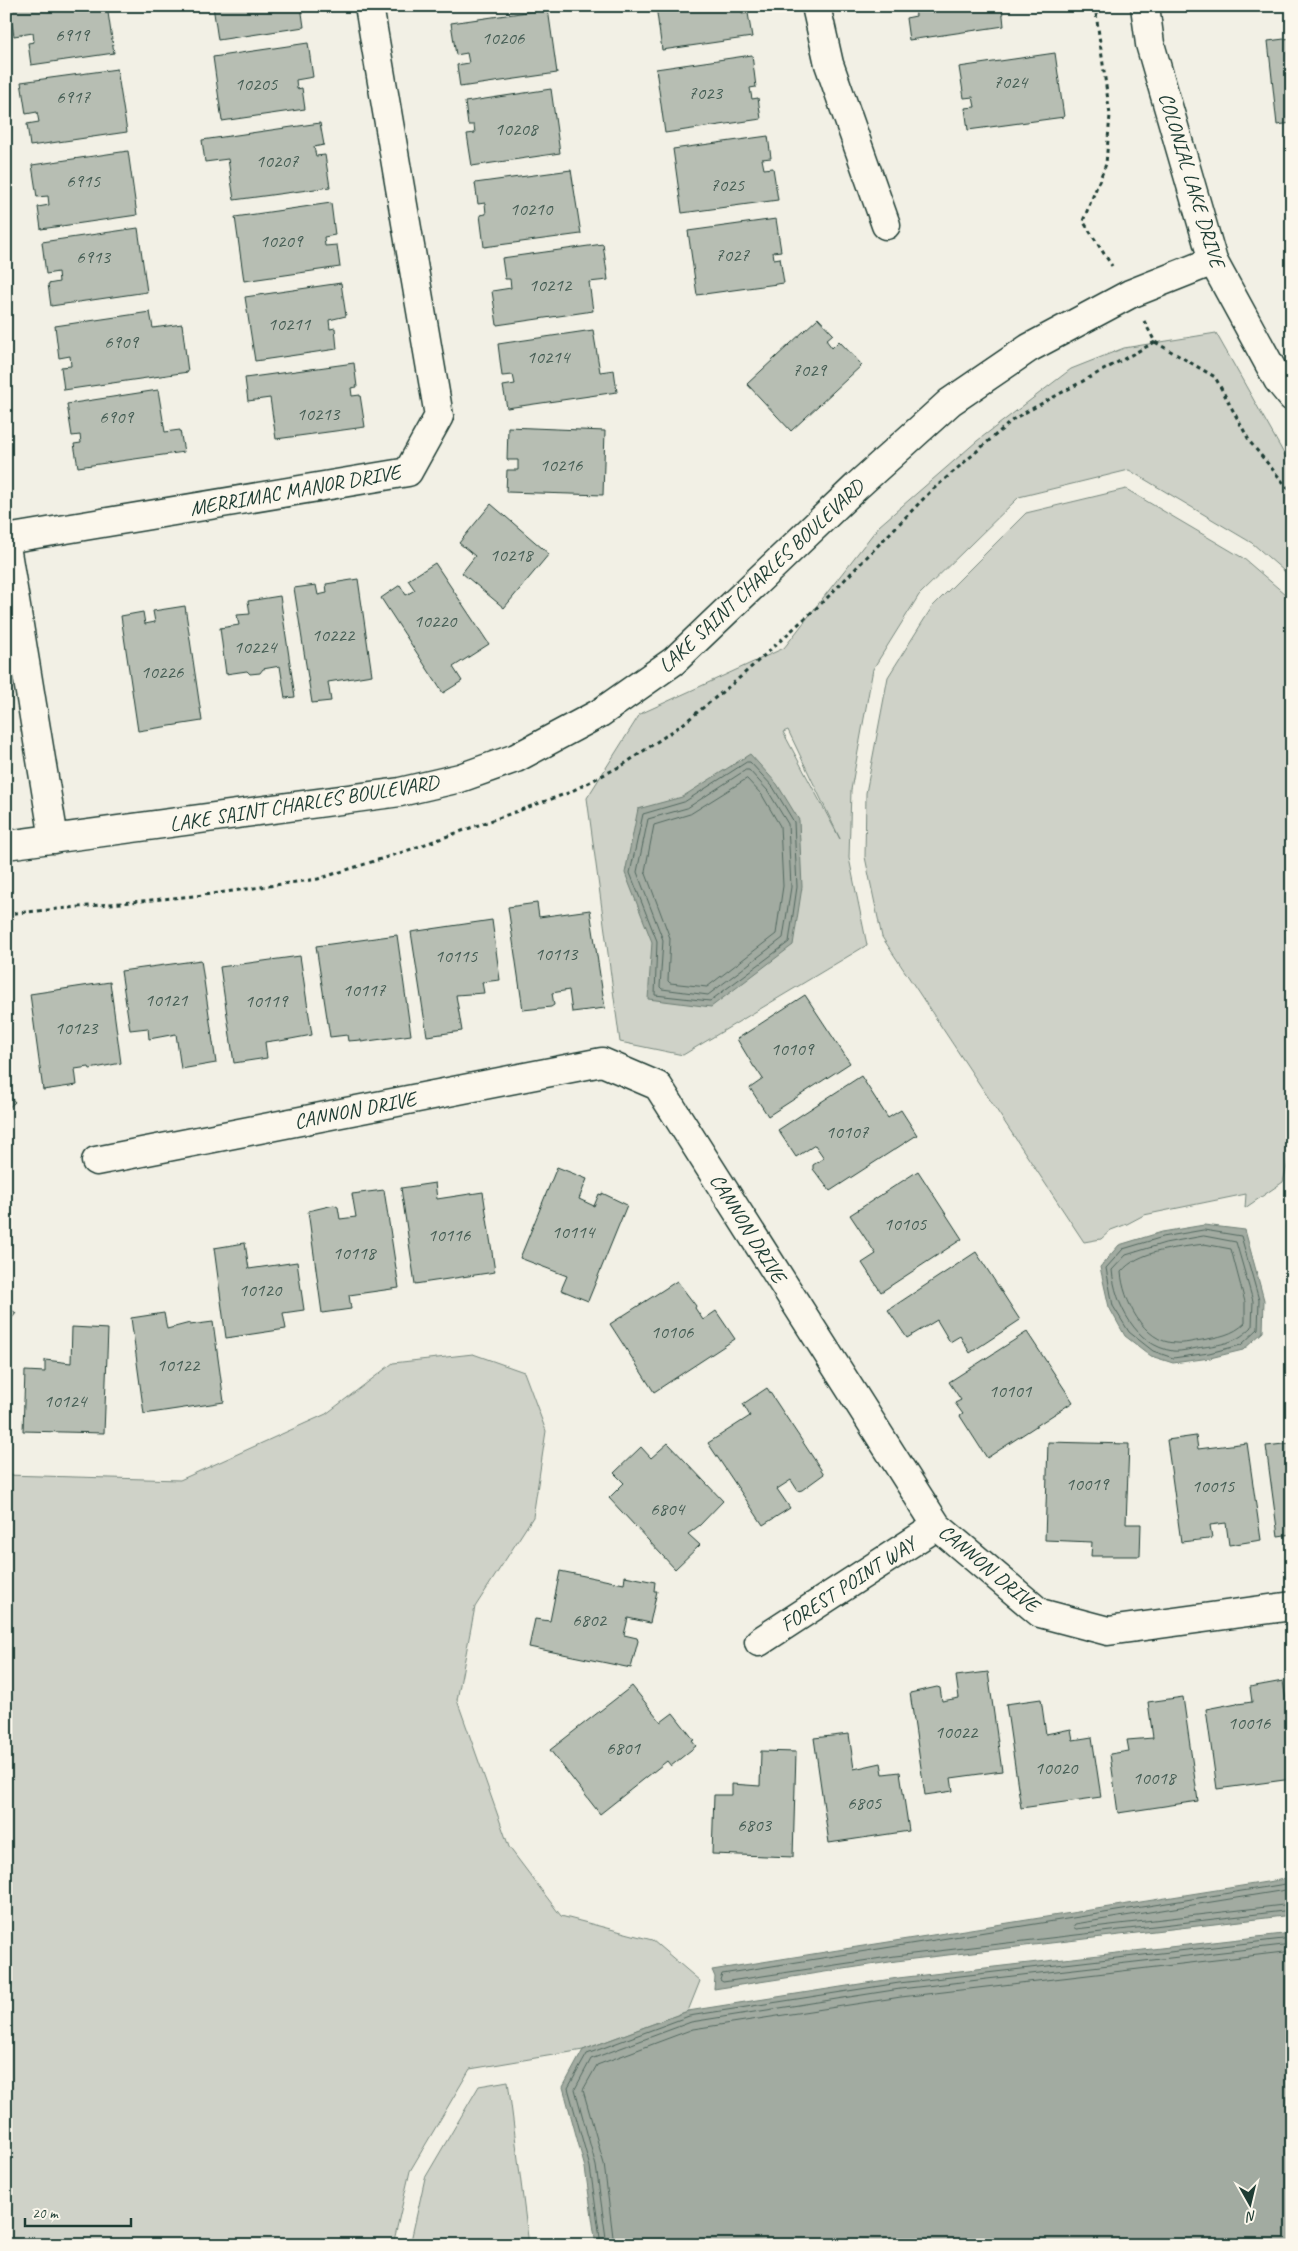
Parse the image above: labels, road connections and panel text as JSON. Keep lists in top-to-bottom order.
{
  "streets": {
    "street": [
      "COLONIAL LAKE DRIVE",
      "MERRIMAC MANOR DRIVE",
      "LAKE SAINT CHARLES BOULEVARD",
      "CANNON DRIVE",
      "FOREST POINT WAY"
    ]
  },
  "crossings": [
    ["COLONIAL LAKE DRIVE", "LAKE SAINT CHARLES BOULEVARD"],
    ["CANNON DRIVE", "FOREST POINT WAY"]
  ],
  "house_numbers": [
    "6919",
    "10206",
    "7024",
    "10205",
    "7023",
    "6917",
    "10208",
    "10207",
    "6915",
    "7025",
    "10210",
    "10209",
    "7027",
    "6913",
    "10212",
    "10211",
    "6909",
    "10214",
    "7029",
    "10213",
    "6909",
    "10216",
    "10218",
    "10220",
    "10222",
    "10224",
    "10226",
    "10113",
    "10115",
    "10117",
    "10121",
    "10119",
    "10123",
    "10109",
    "10107",
    "10105",
    "10114",
    "10116",
    "10118",
    "10120",
    "10106",
    "10122",
    "10101",
    "10124",
    "10019",
    "10015",
    "6804",
    "6802",
    "10016",
    "10022",
    "6801",
    "10020",
    "10018",
    "6805",
    "6803"
  ],
  "scale_bar": "20 m",
  "north": "bottom"
}
